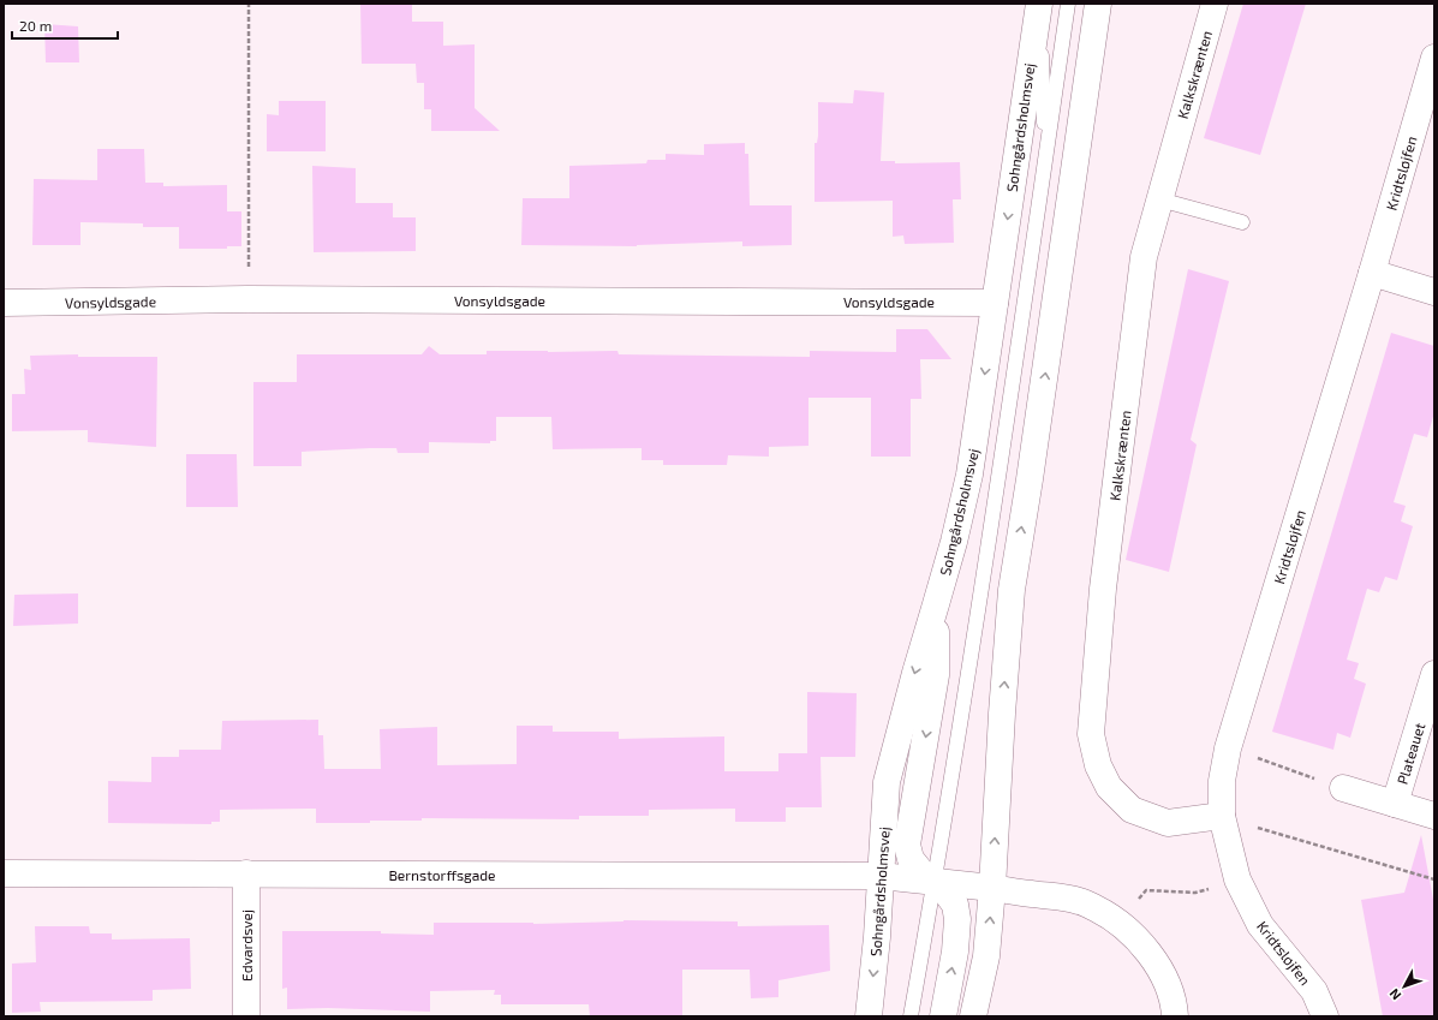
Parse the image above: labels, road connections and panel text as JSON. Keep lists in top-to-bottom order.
{
  "streets": {
    "street": [
      "Kalkskrænten",
      "Sohngårdsholmsvej",
      "Kridtsløjfen",
      "Vonsyldsgade",
      "Plateauet",
      "Bernstorffsgade",
      "Edvardsvej"
    ]
  },
  "crossings": [
    ["Kalkskrænten", "Kridtsløjfen"],
    ["Sohngårdsholmsvej", "Vonsyldsgade"],
    ["Sohngårdsholmsvej", "Bernstorffsgade"],
    ["Bernstorffsgade", "Edvardsvej"]
  ],
  "scale_bar": "20 m",
  "north": "bottom left"
}
